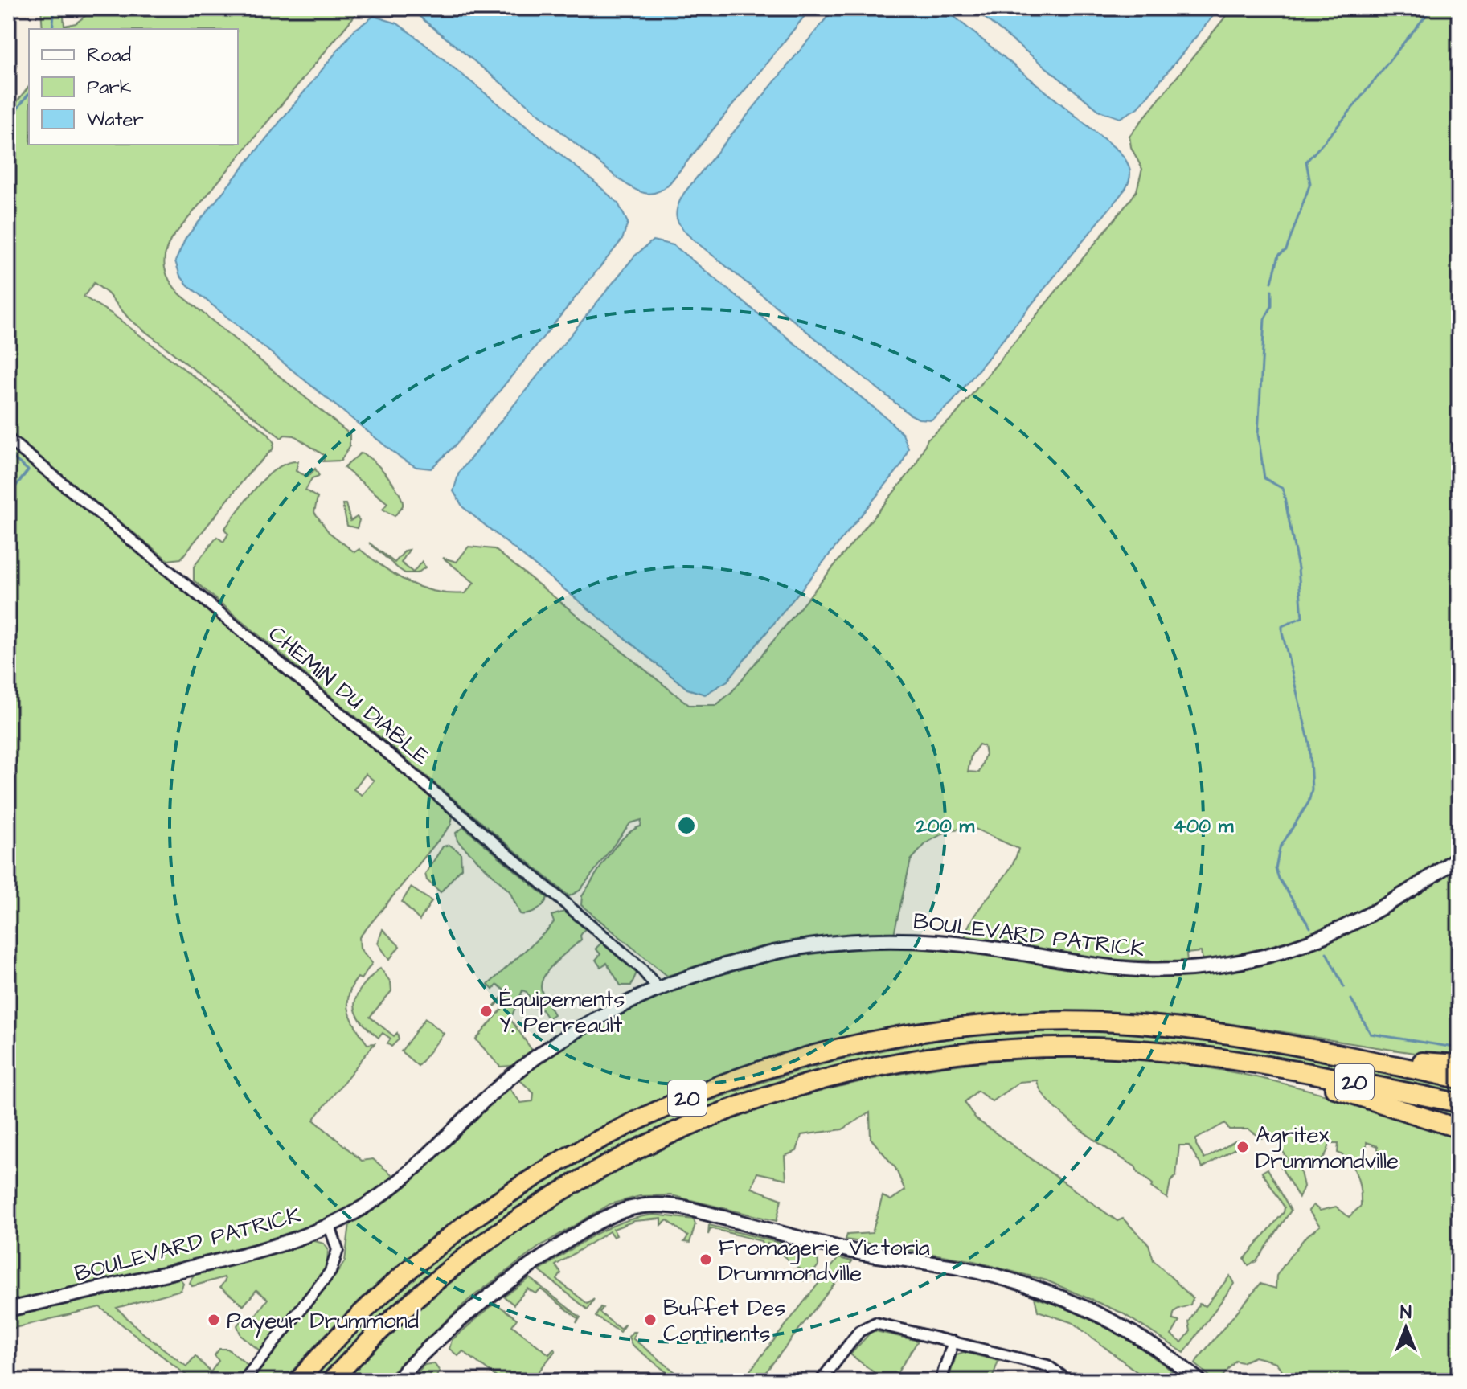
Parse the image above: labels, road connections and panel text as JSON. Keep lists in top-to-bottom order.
{
  "streets": {
    "highway": ["20"],
    "street": ["CHEMIN DU DIABLE", "BOULEVARD PATRICK"]
  },
  "crossings": [
    ["CHEMIN DU DIABLE", "BOULEVARD PATRICK"]
  ],
  "places": [
    "Équipements Y. Perreault",
    "Agritex Drummondville",
    "Fromagerie Victoria Drummondville",
    "Payeur Drummond",
    "Buffet Des Continents"
  ],
  "legend": ["Road", "Park", "Water"],
  "north": "top",
  "rings": ["200 m", "400 m"]
}
